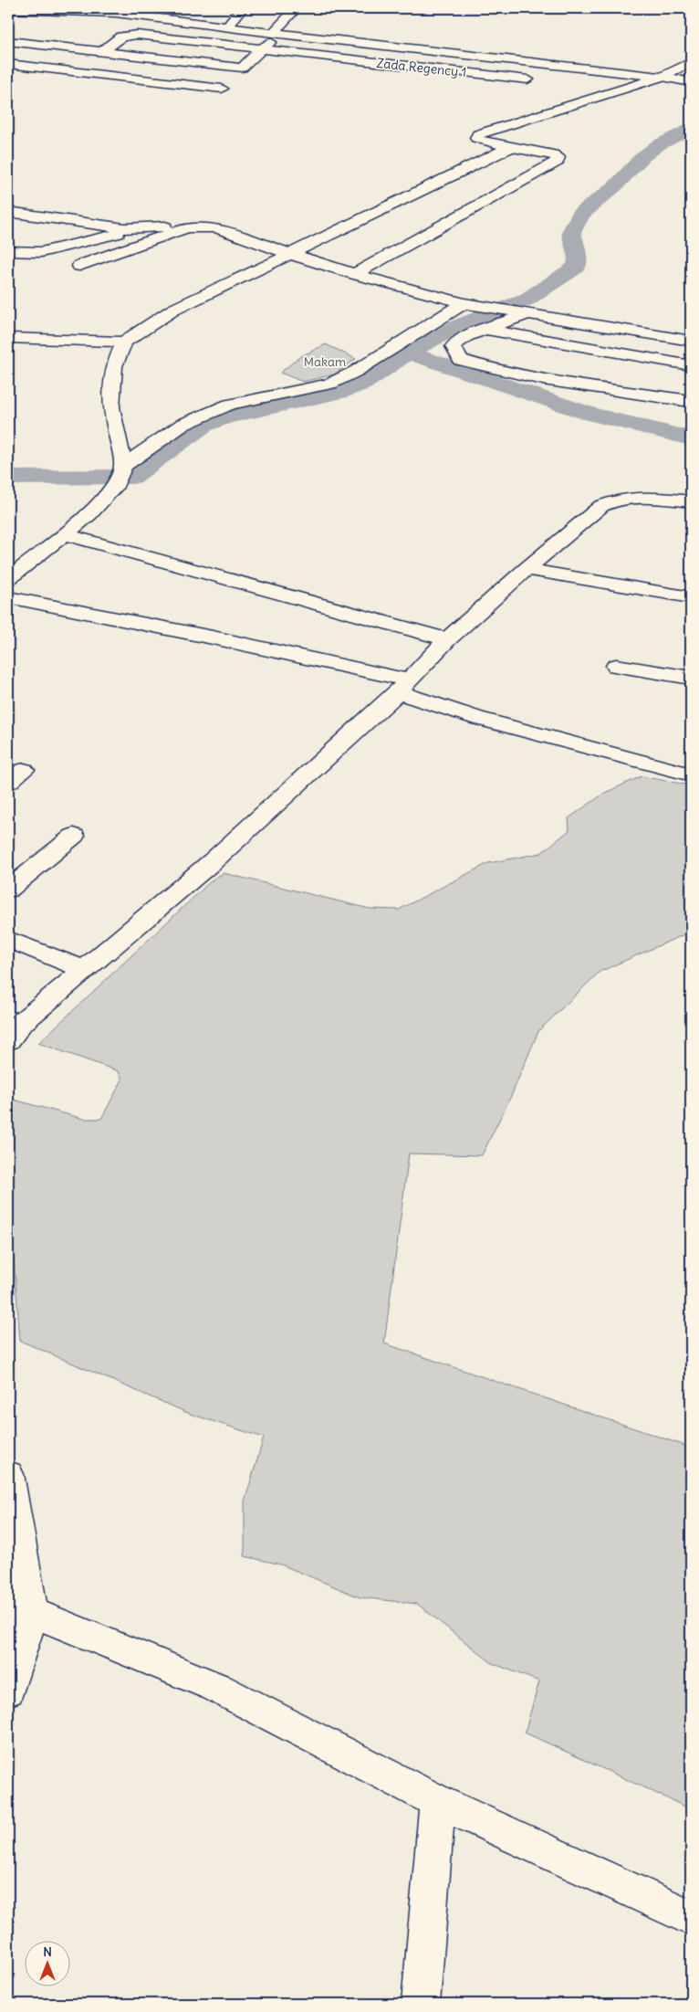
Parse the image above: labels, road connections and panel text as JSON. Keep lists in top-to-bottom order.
{
  "streets": {
    "street": ["Zada Regency 1"]
  },
  "parks": ["Makam"],
  "north": "top"
}
